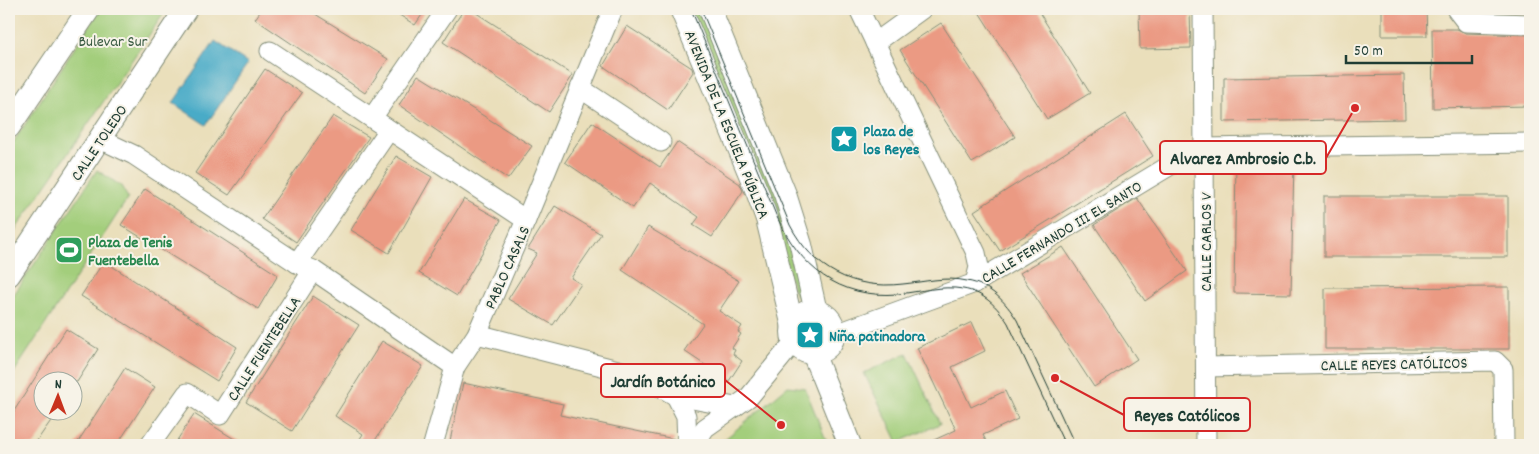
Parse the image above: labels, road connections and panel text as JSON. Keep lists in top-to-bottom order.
{
  "streets": {
    "street": [
      "AVENIDA DE LA ESCUELA PÚBLICA",
      "CALLE TOLEDO",
      "CALLE FERNANDO III EL SANTO",
      "CALLE CARLOS V",
      "PABLO CASALS",
      "CALLE FUENTEBELLA",
      "CALLE REYES CATÓLICOS"
    ]
  },
  "crossings": [
    ["AVENIDA DE LA ESCUELA PÚBLICA", "CALLE FERNANDO III EL SANTO"],
    ["CALLE FERNANDO III EL SANTO", "CALLE CARLOS V"],
    ["CALLE CARLOS V", "CALLE REYES CATÓLICOS"]
  ],
  "parks": ["Bulevar Sur"],
  "places": {
    "other": ["Alvarez Ambrosio C.b.", "Reyes Católicos", "Jardín Botánico"],
    "place": ["Plaza de los Reyes", "Niña patinadora"],
    "sports": ["Plaza de Tenis Fuentebella"]
  },
  "scale_bar": "50 m",
  "north": "top"
}
